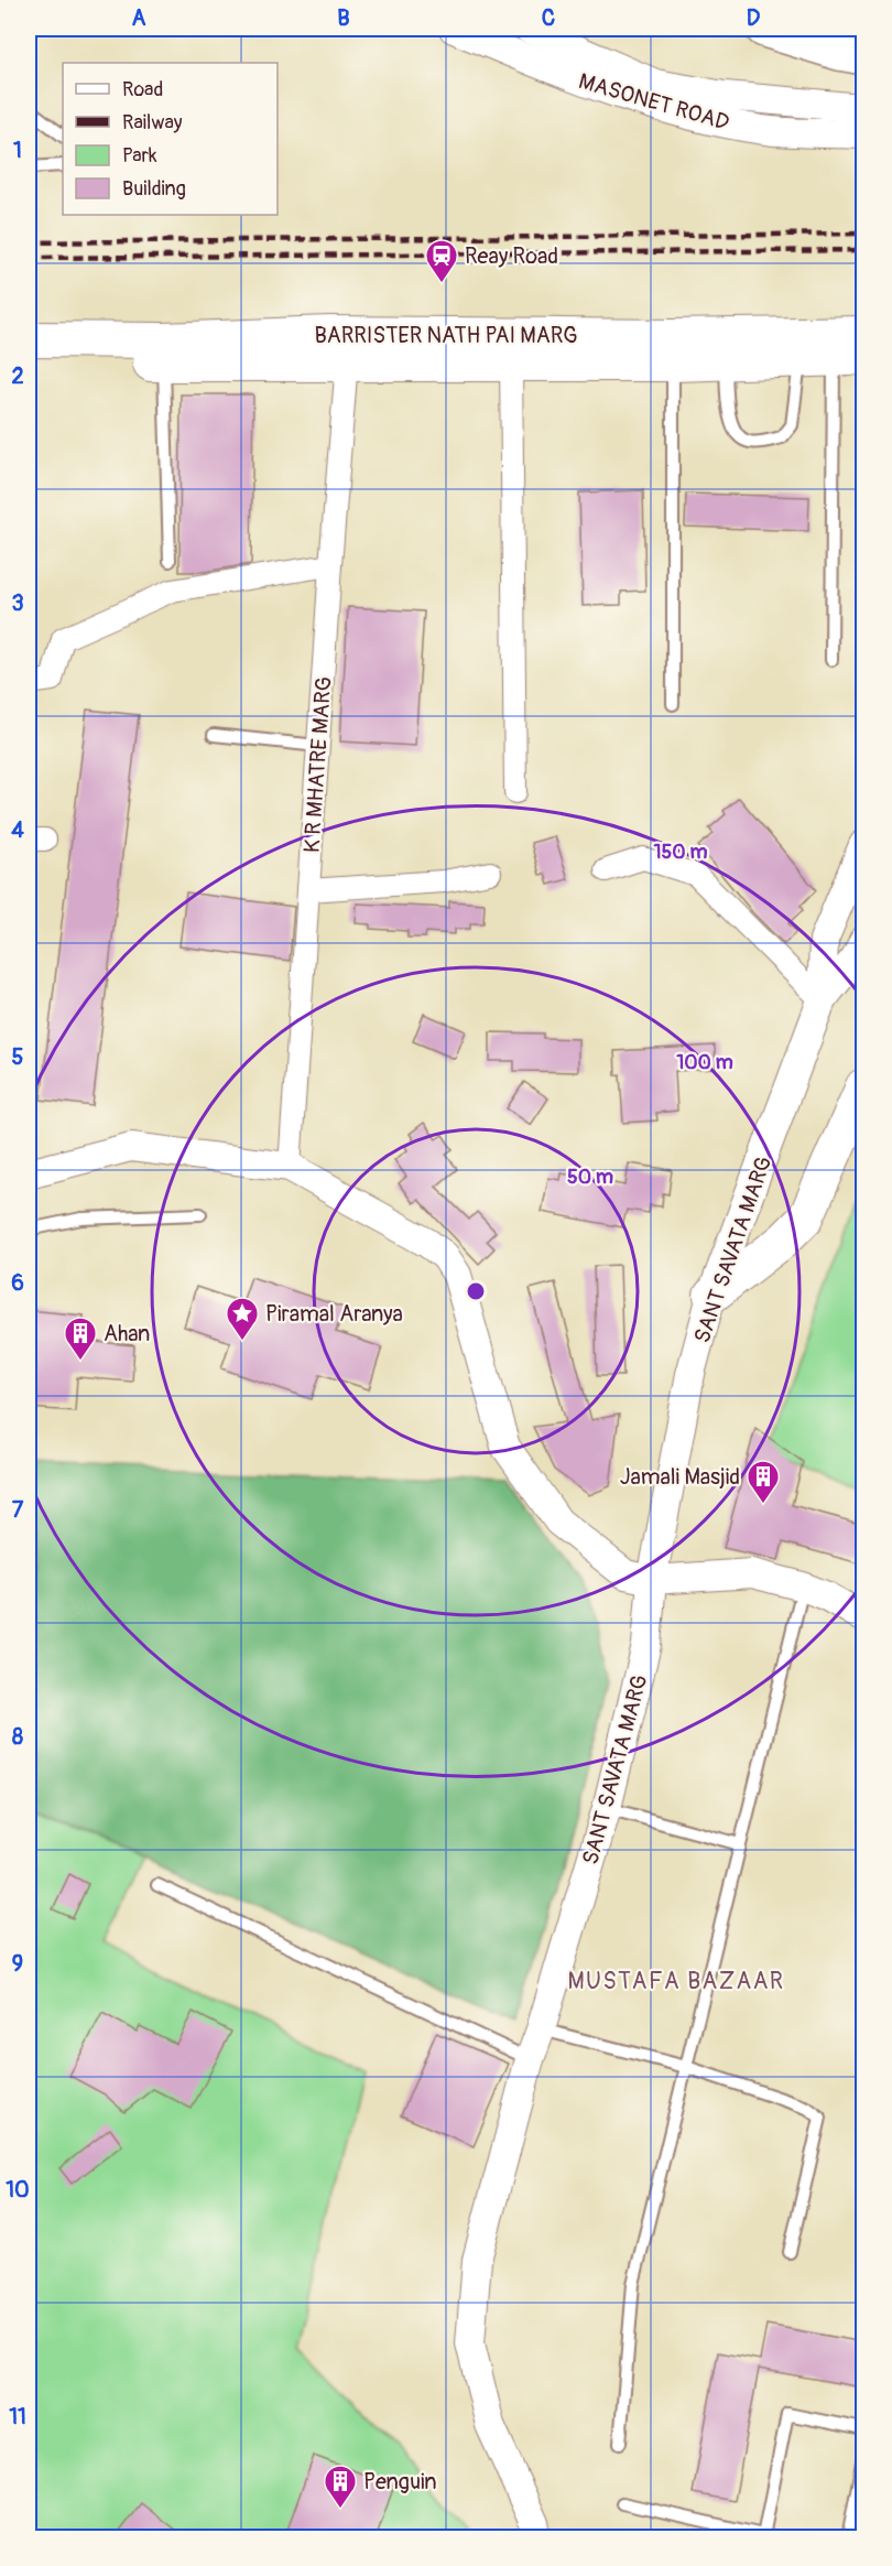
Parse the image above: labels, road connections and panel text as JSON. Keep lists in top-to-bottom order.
{
  "streets": {
    "main road": ["BARRISTER NATH PAI MARG"],
    "street": ["MASONET ROAD", "K R MHATRE MARG", "SANT SAVATA MARG"]
  },
  "crossings": [
    ["BARRISTER NATH PAI MARG", "K R MHATRE MARG"]
  ],
  "districts": ["MUSTAFA BAZAAR"],
  "places": {
    "station": ["Reay Road"],
    "place": ["Piramal Aranya"],
    "building": ["Ahan", "Jamali Masjid", "Penguin"]
  },
  "legend": [
    "Road",
    "Railway",
    "Park",
    "Building"
  ],
  "grid": {
    "columns": [
      "A",
      "B",
      "C",
      "D"
    ],
    "rows": [
      "1",
      "2",
      "3",
      "4",
      "5",
      "6",
      "7",
      "8",
      "9",
      "10",
      "11"
    ]
  },
  "rings": ["150 m", "100 m", "50 m"]
}
